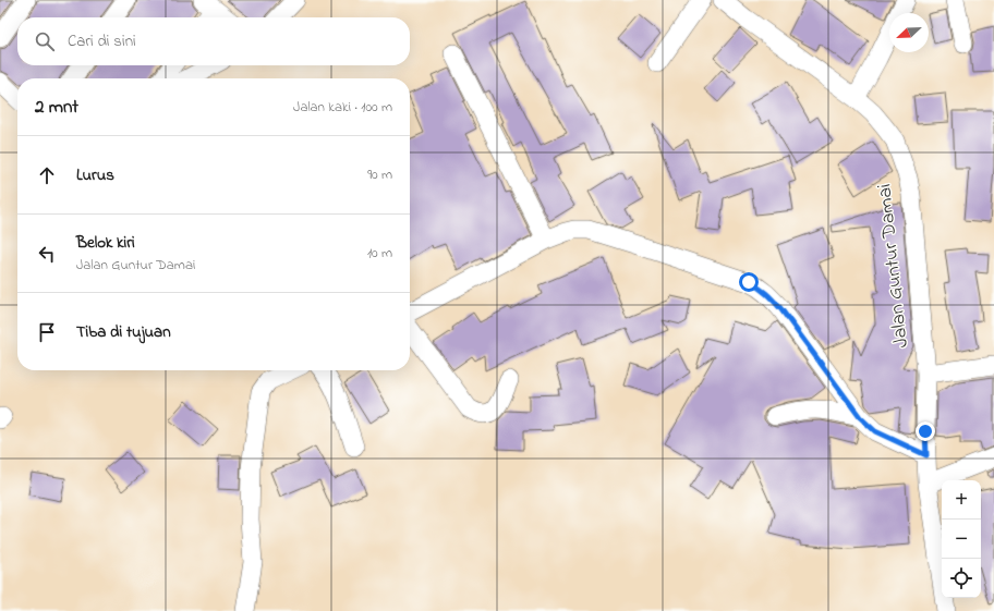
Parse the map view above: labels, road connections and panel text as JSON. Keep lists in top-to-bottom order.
{
  "streets": {
    "street": ["Jalan Guntur Damai"]
  },
  "north": "bottom left",
  "page": {
    "search": "Cari di sini",
    "heading": ["2 mnt", "Jalan kaki · 100 m"],
    "list": [
      ["Lurus", "90 m"],
      ["Belok kiri", "Jalan Guntur Damai", "10 m"],
      "Tiba di tujuan"
    ],
    "map_buttons": ["+", "−"]
  }
}
